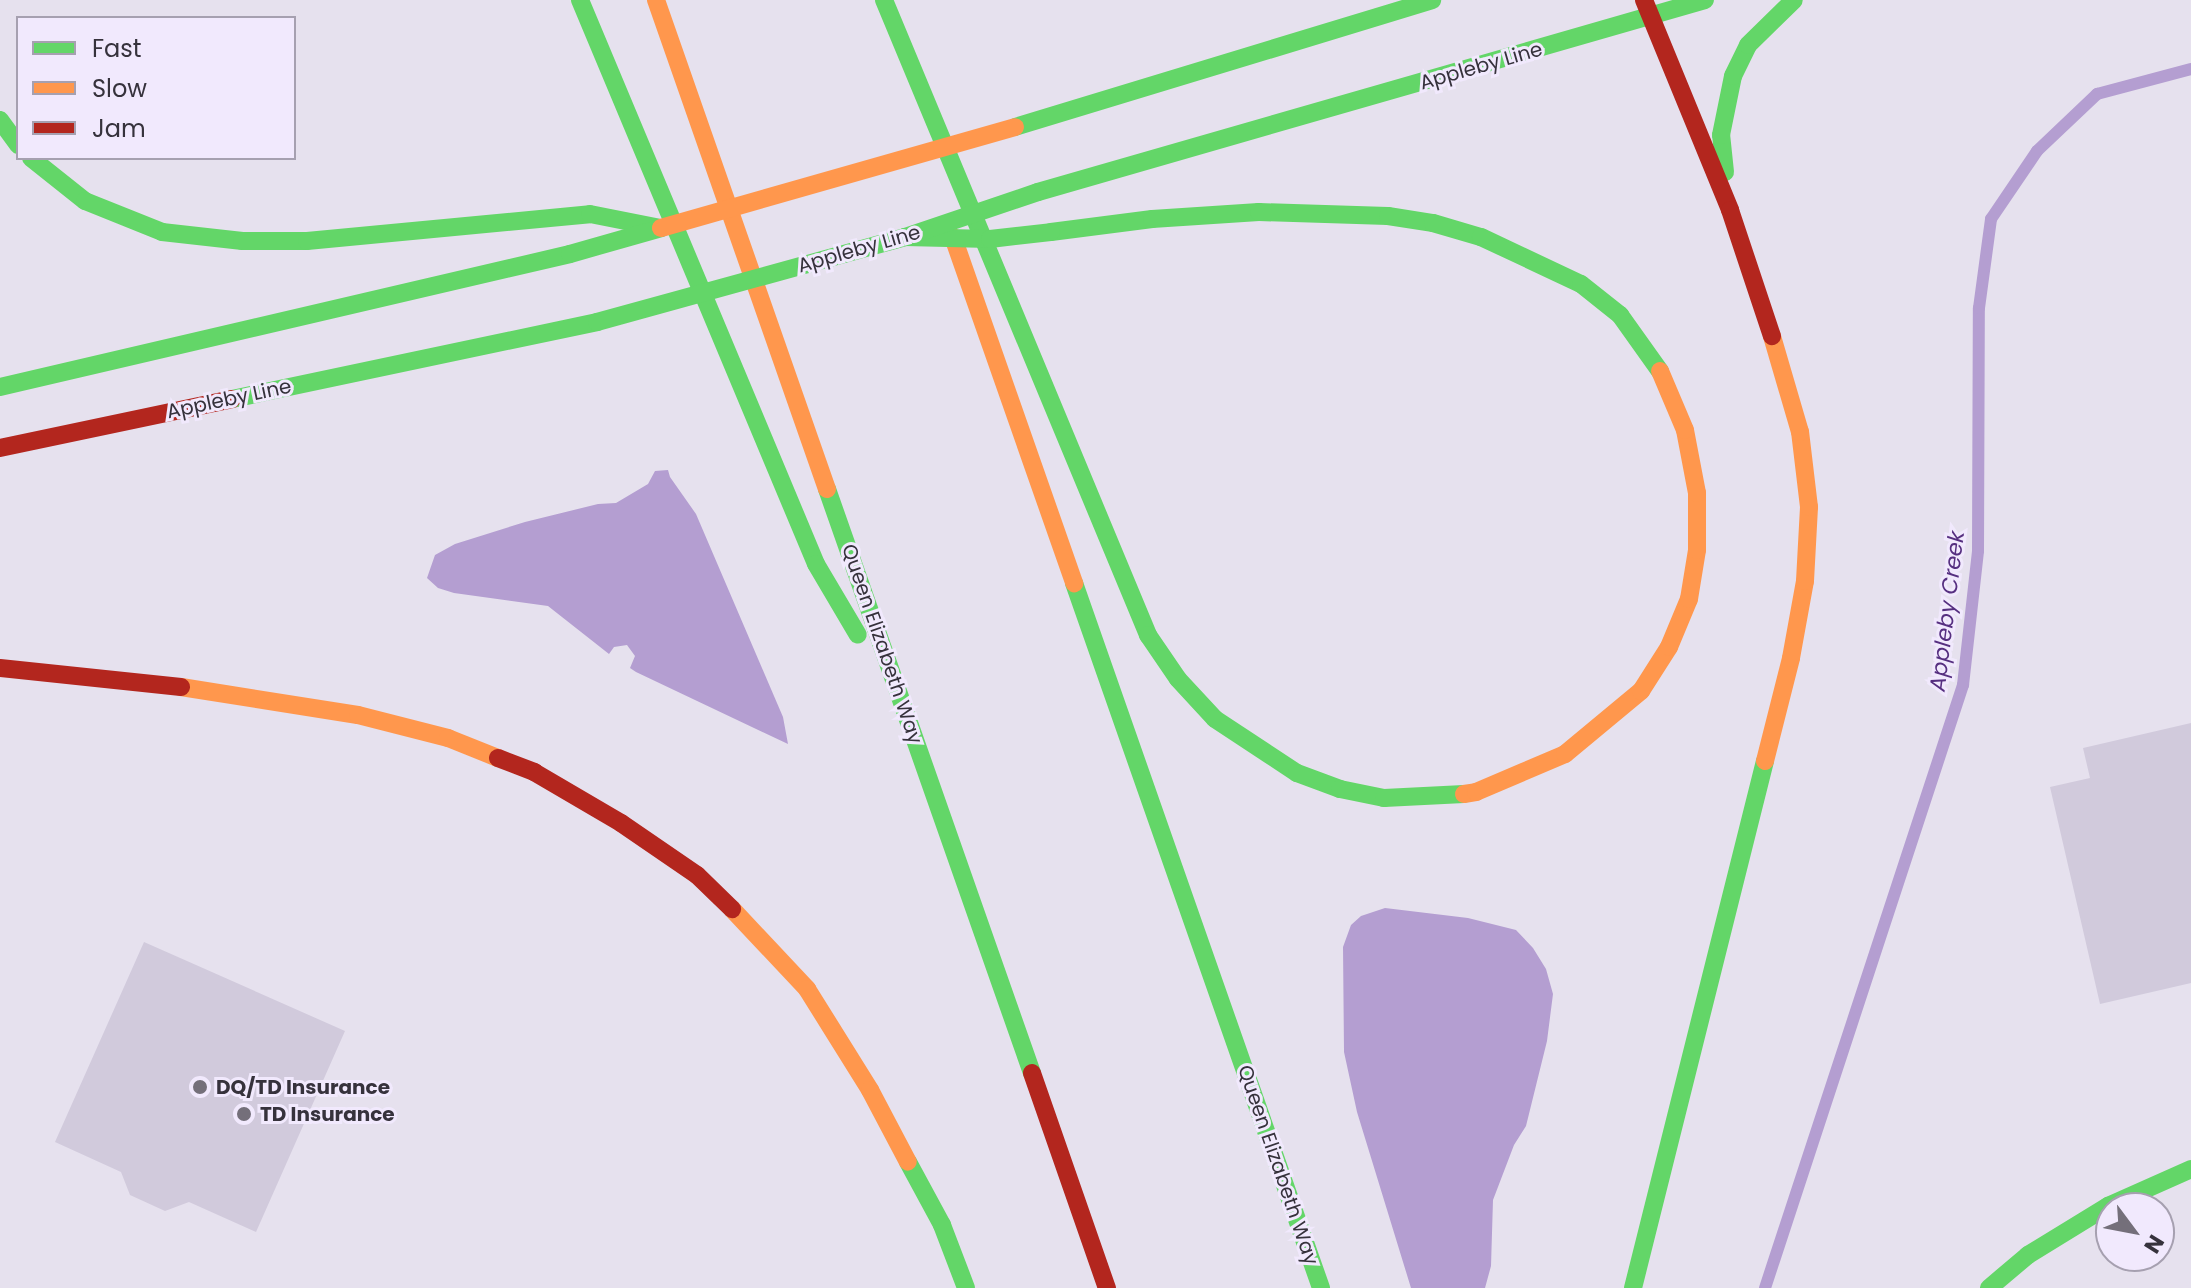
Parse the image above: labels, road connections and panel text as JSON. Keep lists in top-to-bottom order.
{
  "streets": {
    "main road": ["Appleby Line", "Queen Elizabeth Way"]
  },
  "water": ["Appleby Creek"],
  "places": ["DQ/TD Insurance", "TD Insurance"],
  "legend": ["Fast", "Slow", "Jam"],
  "north": "bottom right"
}
